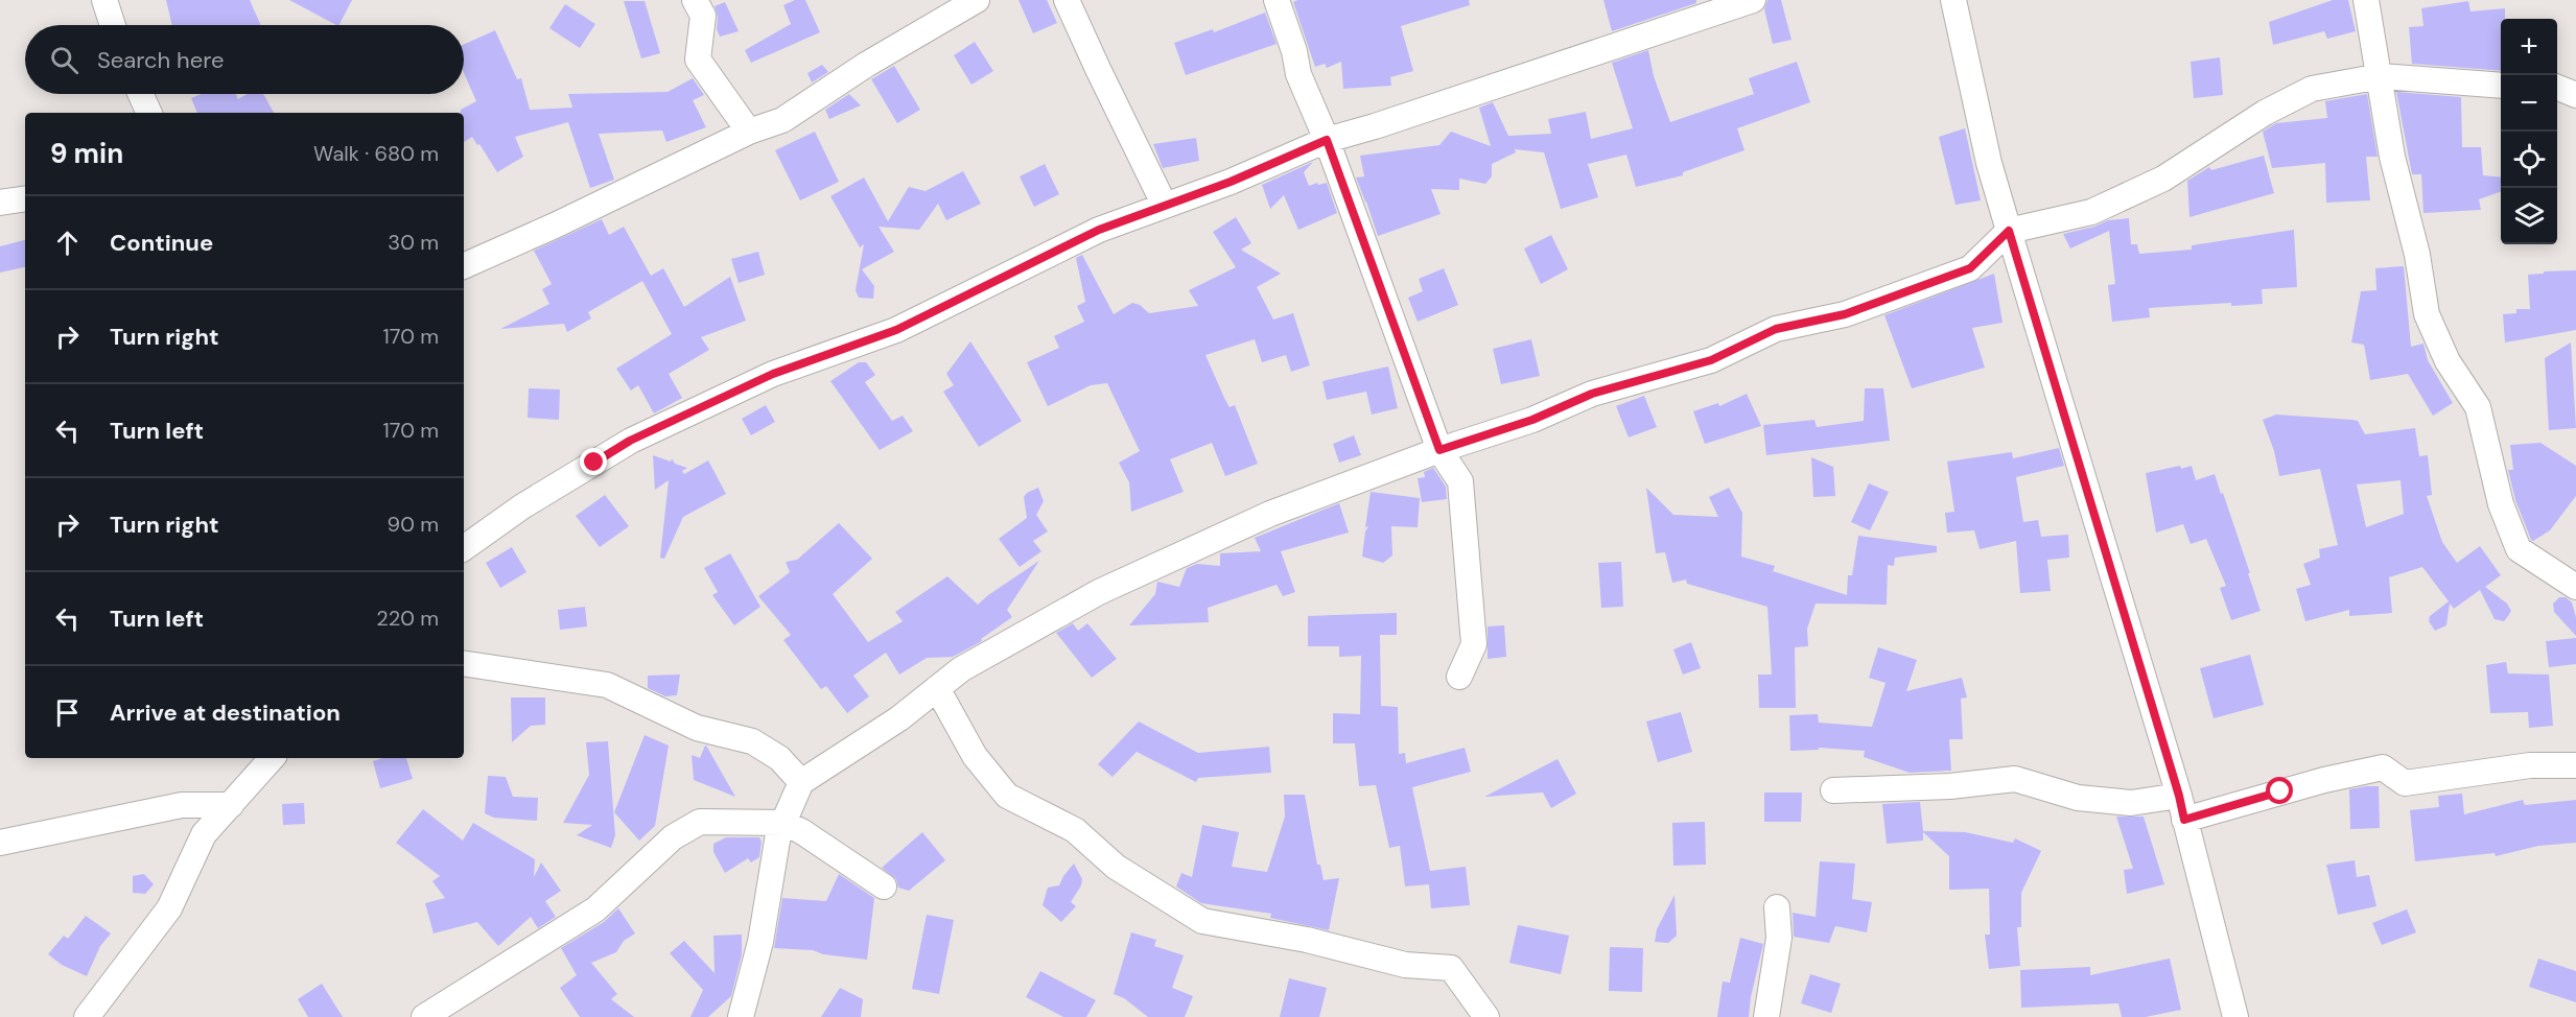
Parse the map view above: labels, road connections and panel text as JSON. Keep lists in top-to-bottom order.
{
  "page": {
    "map_buttons": ["+", "−"],
    "search": "Search here",
    "heading": ["9 min", "Walk · 680 m"],
    "list": [
      ["Continue", "30 m"],
      ["Turn right", "170 m"],
      ["Turn left", "170 m"],
      ["Turn right", "90 m"],
      ["Turn left", "220 m"],
      "Arrive at destination"
    ]
  }
}
